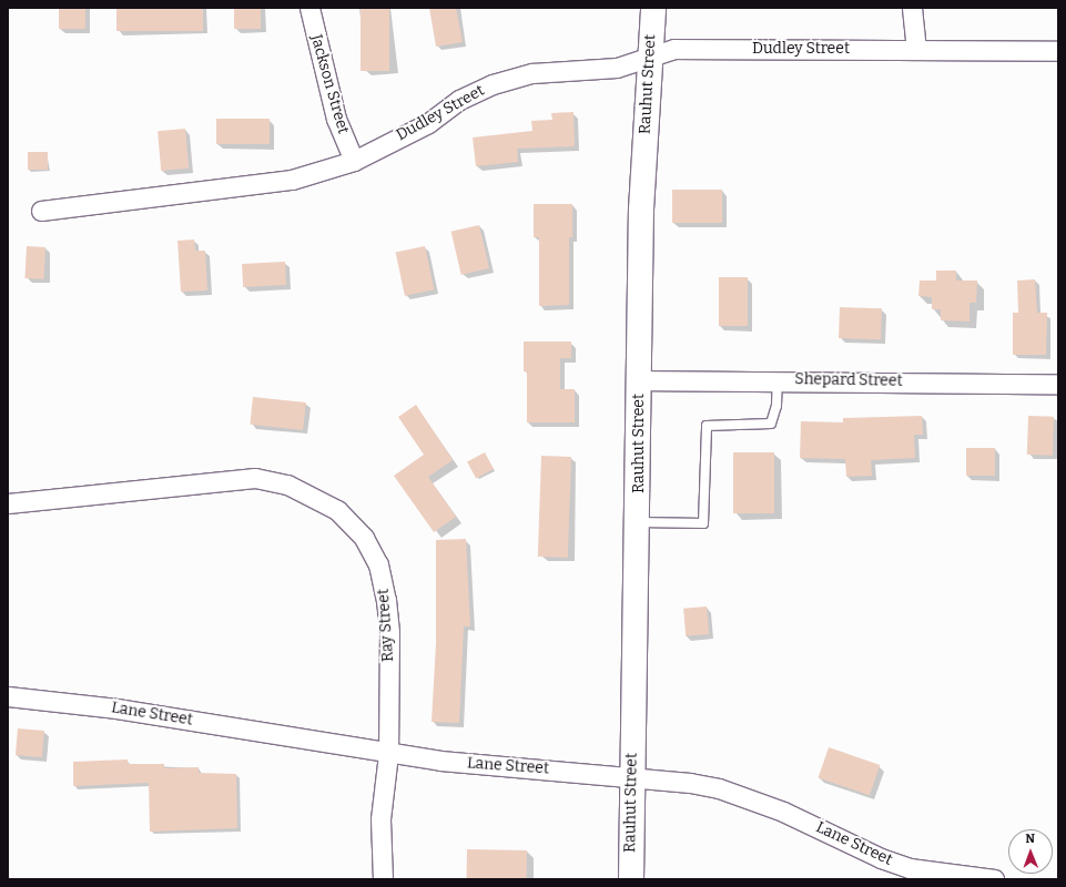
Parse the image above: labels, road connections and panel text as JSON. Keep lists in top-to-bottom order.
{
  "streets": {
    "main road": ["Rauhut Street"],
    "street": [
      "Dudley Street",
      "Jackson Street",
      "Shepard Street",
      "Ray Street",
      "Lane Street"
    ]
  },
  "crossings": [
    ["Dudley Street", "Jackson Street"],
    ["Dudley Street", "Rauhut Street"],
    ["Rauhut Street", "Shepard Street"],
    ["Rauhut Street", "Lane Street"],
    ["Ray Street", "Lane Street"]
  ],
  "north": "top"
}
